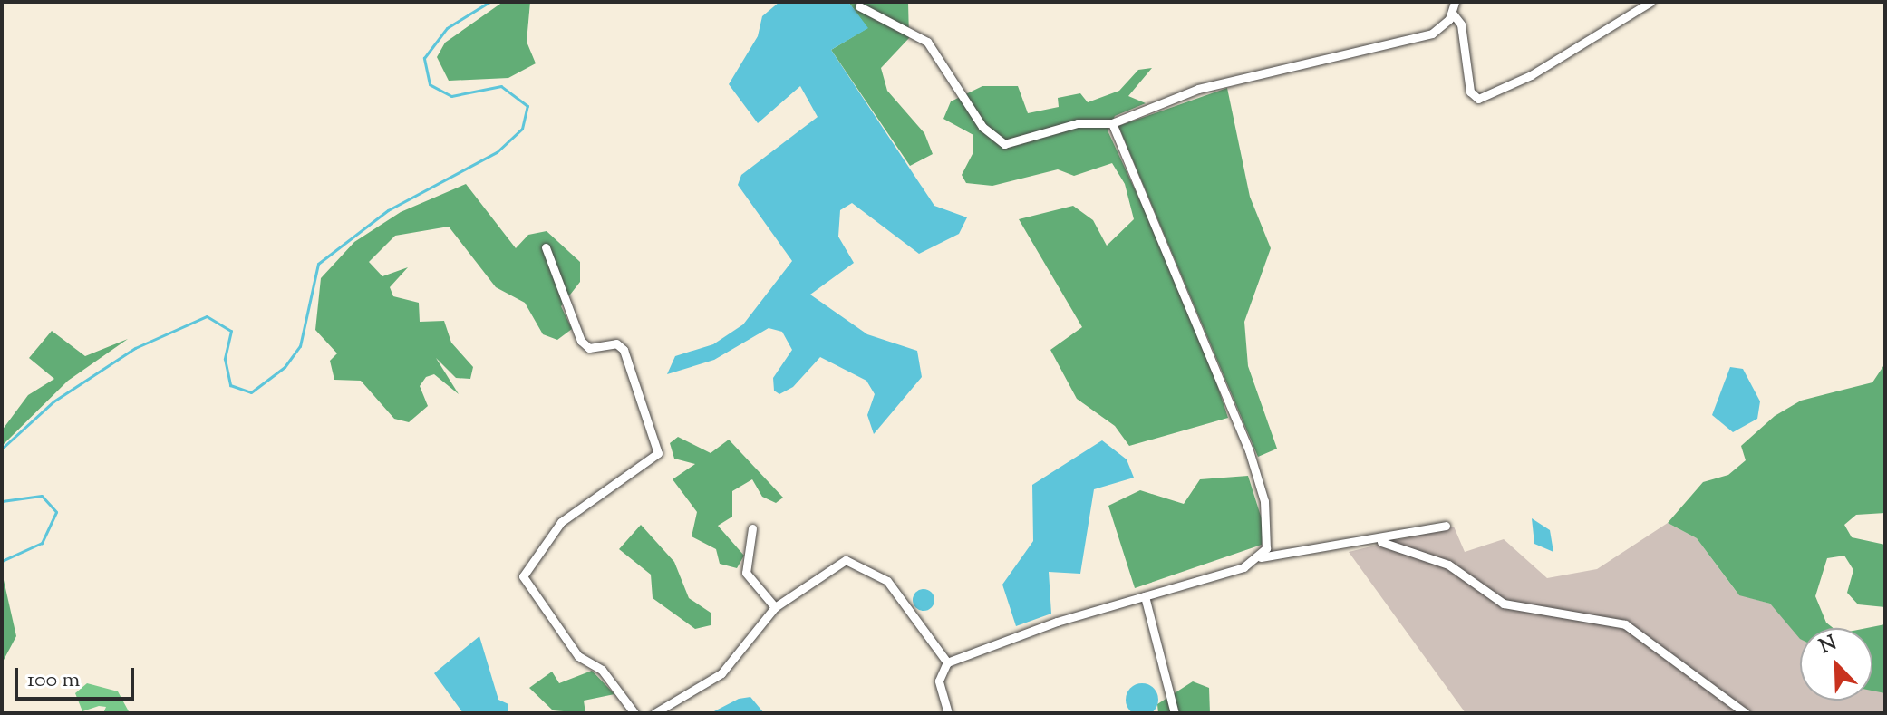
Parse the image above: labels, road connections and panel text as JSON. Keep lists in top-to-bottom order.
{
  "scale_bar": "100 m",
  "north": "top left"
}
